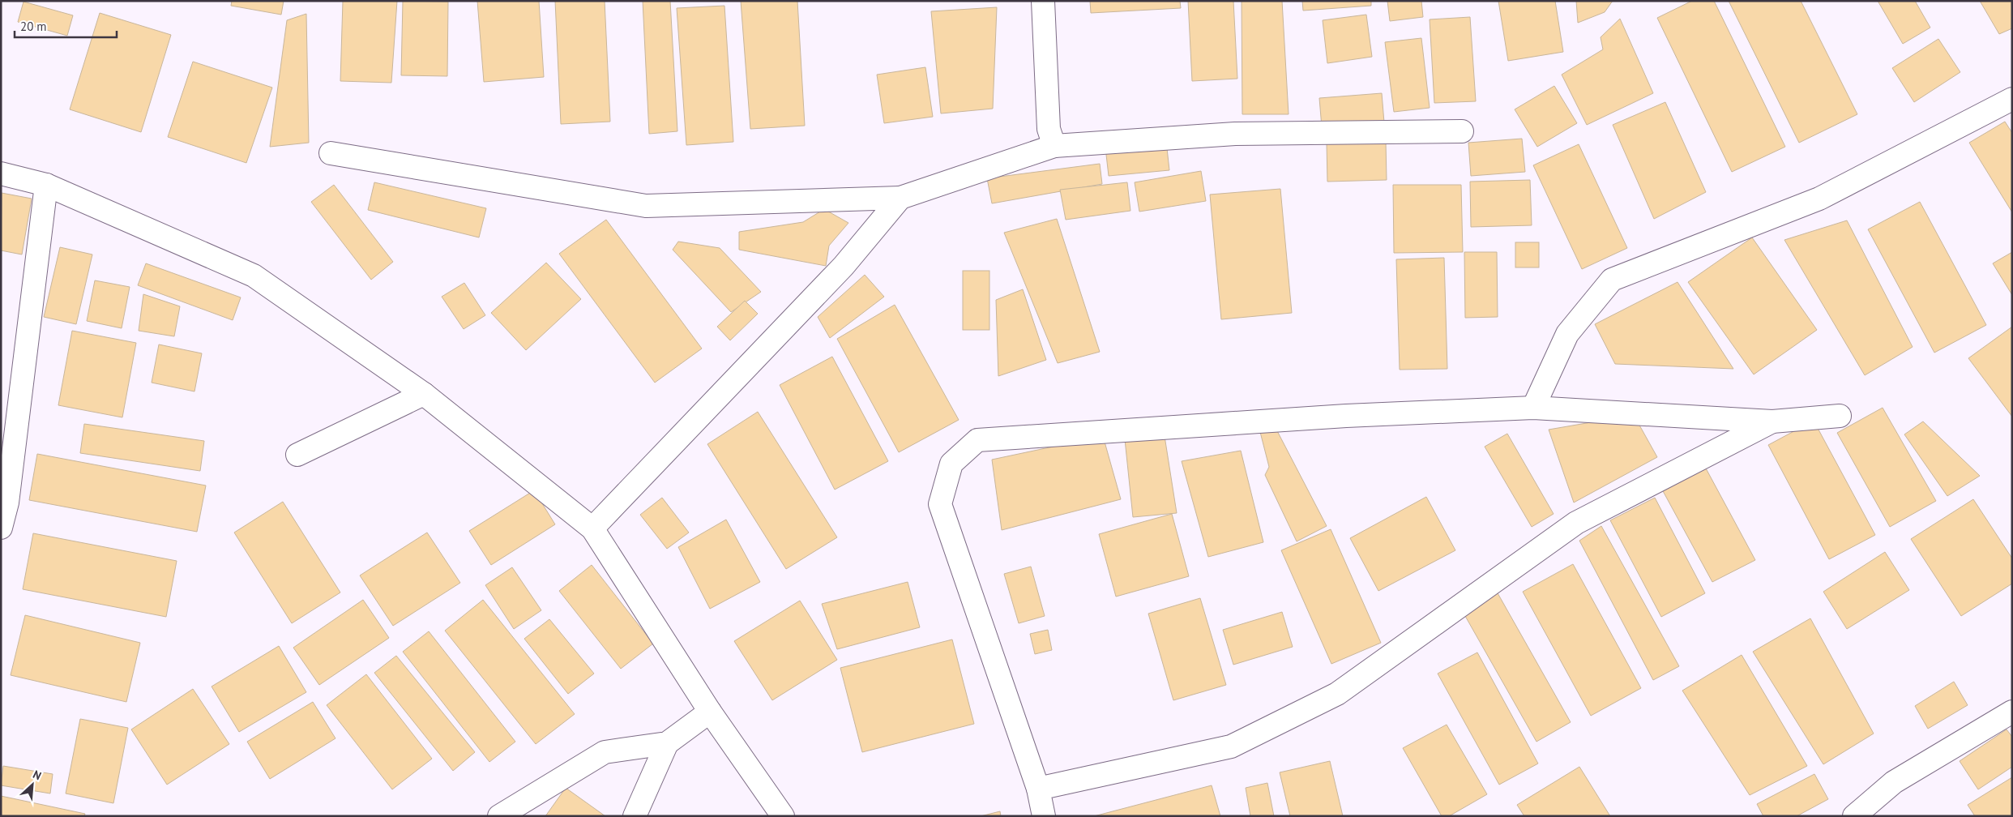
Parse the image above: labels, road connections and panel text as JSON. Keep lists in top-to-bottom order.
{
  "scale_bar": "20 m",
  "north": "top right"
}
